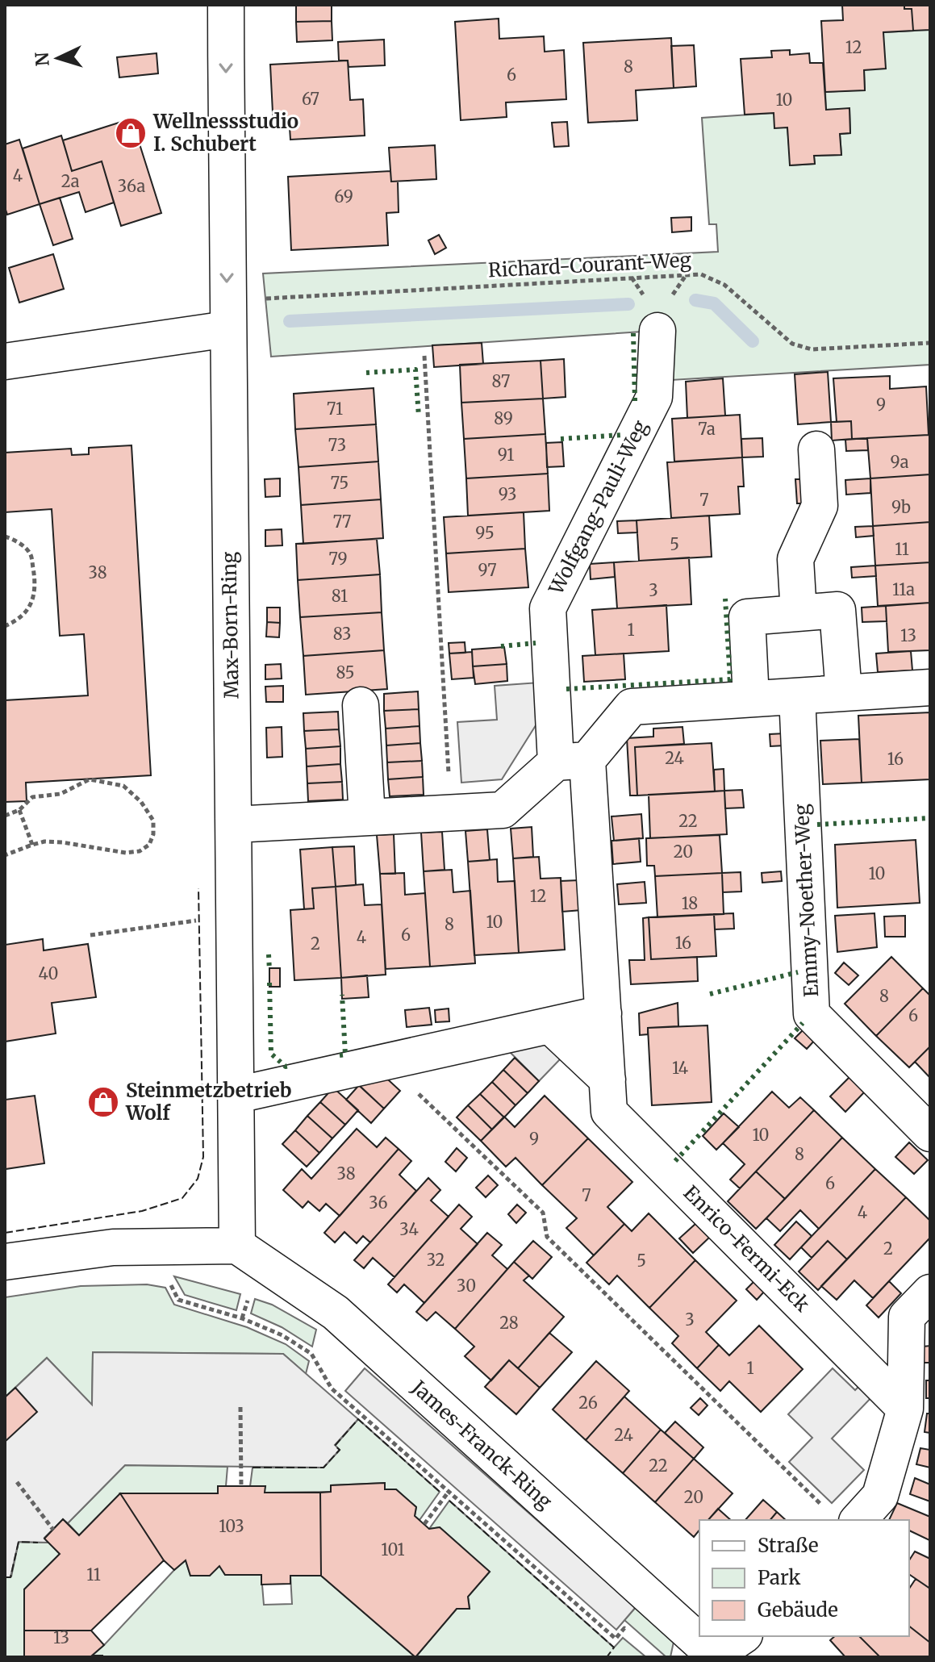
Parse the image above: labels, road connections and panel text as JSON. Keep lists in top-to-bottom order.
{
  "streets": {
    "street": [
      "Wolfgang-Pauli-Weg",
      "Max-Born-Ring",
      "Emmy-Noether-Weg",
      "Enrico-Fermi-Eck",
      "James-Franck-Ring"
    ],
    "path": ["Richard-Courant-Weg"]
  },
  "crossings": [
    ["Richard-Courant-Weg", "Max-Born-Ring"],
    ["Wolfgang-Pauli-Weg", "Enrico-Fermi-Eck"],
    ["Max-Born-Ring", "James-Franck-Ring"]
  ],
  "places": {
    "shop": ["Wellnessstudio I. Schubert", "Steinmetzbetrieb Wolf"]
  },
  "house_numbers": [
    "12",
    "8",
    "6",
    "67",
    "10",
    "4",
    "2a",
    "36a",
    "69",
    "87",
    "9",
    "71",
    "89",
    "7a",
    "73",
    "91",
    "9a",
    "75",
    "93",
    "7",
    "9b",
    "77",
    "95",
    "5",
    "11",
    "79",
    "97",
    "38",
    "11a",
    "3",
    "81",
    "1",
    "83",
    "13",
    "85",
    "24",
    "16",
    "22",
    "20",
    "10",
    "12",
    "18",
    "10",
    "8",
    "6",
    "4",
    "16",
    "2",
    "40",
    "8",
    "6",
    "14",
    "10",
    "9",
    "8",
    "38",
    "6",
    "7",
    "36",
    "4",
    "34",
    "2",
    "32",
    "5",
    "30",
    "3",
    "28",
    "1",
    "26",
    "24",
    "22",
    "20",
    "103",
    "101",
    "11",
    "13"
  ],
  "legend": ["Straße", "Park", "Gebäude"],
  "north": "left"
}
